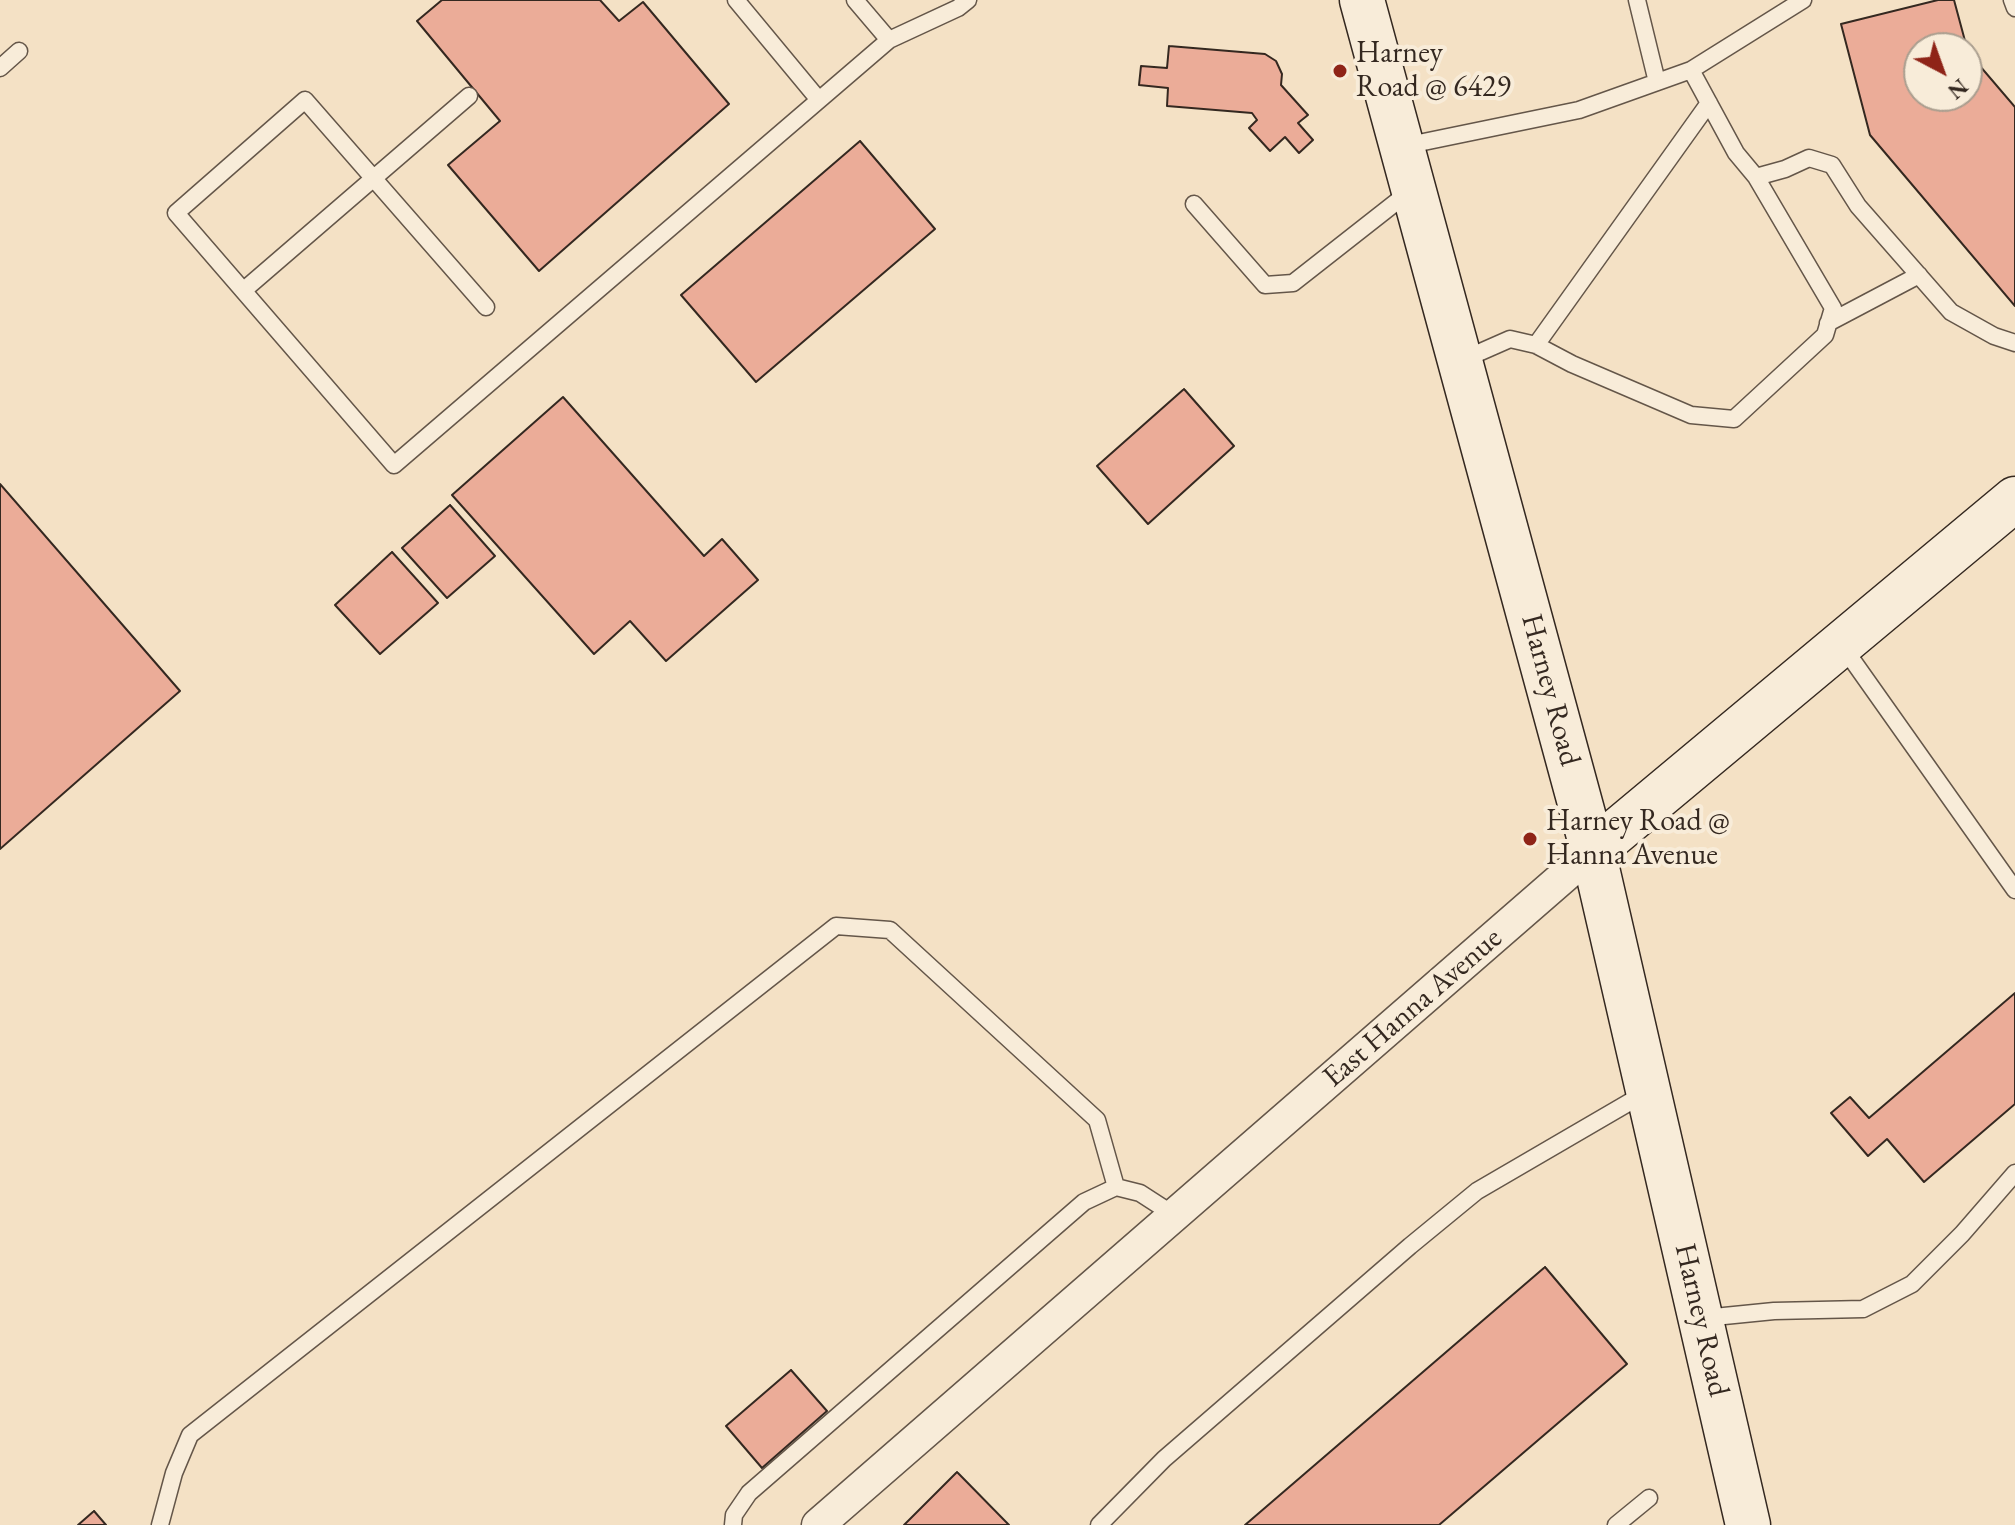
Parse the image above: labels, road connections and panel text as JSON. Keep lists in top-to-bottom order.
{
  "streets": {
    "street": ["Harney Road", "East Hanna Avenue"]
  },
  "crossings": [
    ["Harney Road", "East Hanna Avenue"]
  ],
  "places": ["Harney Road @ 6429", "Harney Road @ Hanna Avenue"],
  "north": "bottom right"
}
